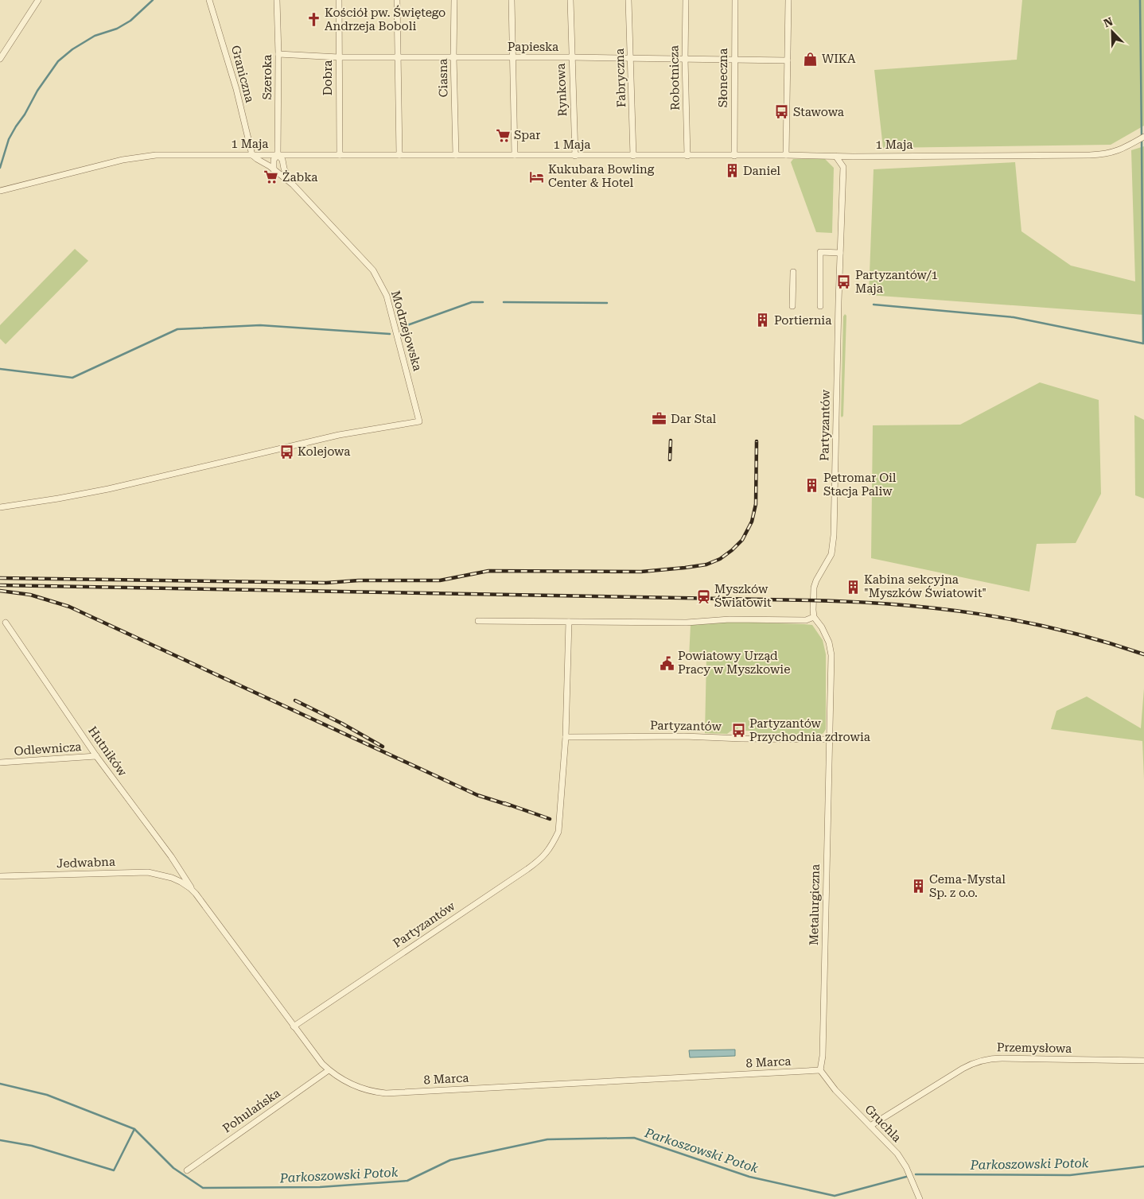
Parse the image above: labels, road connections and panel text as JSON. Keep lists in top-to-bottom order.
{
  "streets": {
    "street": [
      "Papieska",
      "Graniczna",
      "Szeroka",
      "Dobra",
      "Ciasna",
      "Fabryczna",
      "Robotnicza",
      "Słoneczna",
      "Rynkowa",
      "1 Maja",
      "Modrzejowska",
      "Partyzantów",
      "Odlewnicza",
      "Hutników",
      "Jedwabna",
      "Metalurgiczna",
      "Przemysłowa",
      "8 Marca",
      "Pohulańska",
      "Gruchla"
    ]
  },
  "crossings": [
    ["Papieska", "Szeroka"],
    ["Papieska", "Dobra"],
    ["Papieska", "Ciasna"],
    ["Papieska", "Fabryczna"],
    ["Papieska", "Robotnicza"],
    ["Papieska", "Słoneczna"],
    ["Papieska", "Rynkowa"],
    ["Graniczna", "1 Maja"],
    ["Graniczna", "Modrzejowska"],
    ["Szeroka", "1 Maja"],
    ["Szeroka", "Modrzejowska"],
    ["Dobra", "1 Maja"],
    ["Ciasna", "1 Maja"],
    ["Fabryczna", "1 Maja"],
    ["Robotnicza", "1 Maja"],
    ["Słoneczna", "1 Maja"],
    ["Rynkowa", "1 Maja"],
    ["1 Maja", "Modrzejowska"],
    ["1 Maja", "Partyzantów"],
    ["Partyzantów", "Metalurgiczna"],
    ["Partyzantów", "8 Marca"],
    ["Odlewnicza", "Hutników"],
    ["Hutników", "8 Marca"],
    ["Jedwabna", "8 Marca"],
    ["Metalurgiczna", "8 Marca"],
    ["Metalurgiczna", "Gruchla"],
    ["Przemysłowa", "Gruchla"],
    ["8 Marca", "Pohulańska"],
    ["8 Marca", "Gruchla"]
  ],
  "water": ["Parkoszowski Potok"],
  "places": {
    "church": ["Kościół pw. Świętego Andrzeja Boboli"],
    "shop": ["WIKA"],
    "bus stop": [
      "Stawowa",
      "Partyzantów/1 Maja",
      "Kolejowa",
      "Partyzantów Przychodnia zdrowia"
    ],
    "supermarket": ["Spar", "Żabka"],
    "building": [
      "Daniel",
      "Portiernia",
      "Petromar Oil Stacja Paliw",
      "Kabina sekcyjna \"Myszków Światowit\"",
      "Cema-Mystal Sp. z o.o."
    ],
    "hotel": ["Kukubara Bowling Center & Hotel"],
    "office": ["Dar Stal"],
    "station": ["Myszków Światowit"],
    "public building": ["Powiatowy Urząd Pracy w Myszkowie"]
  },
  "north": "top left"
}
